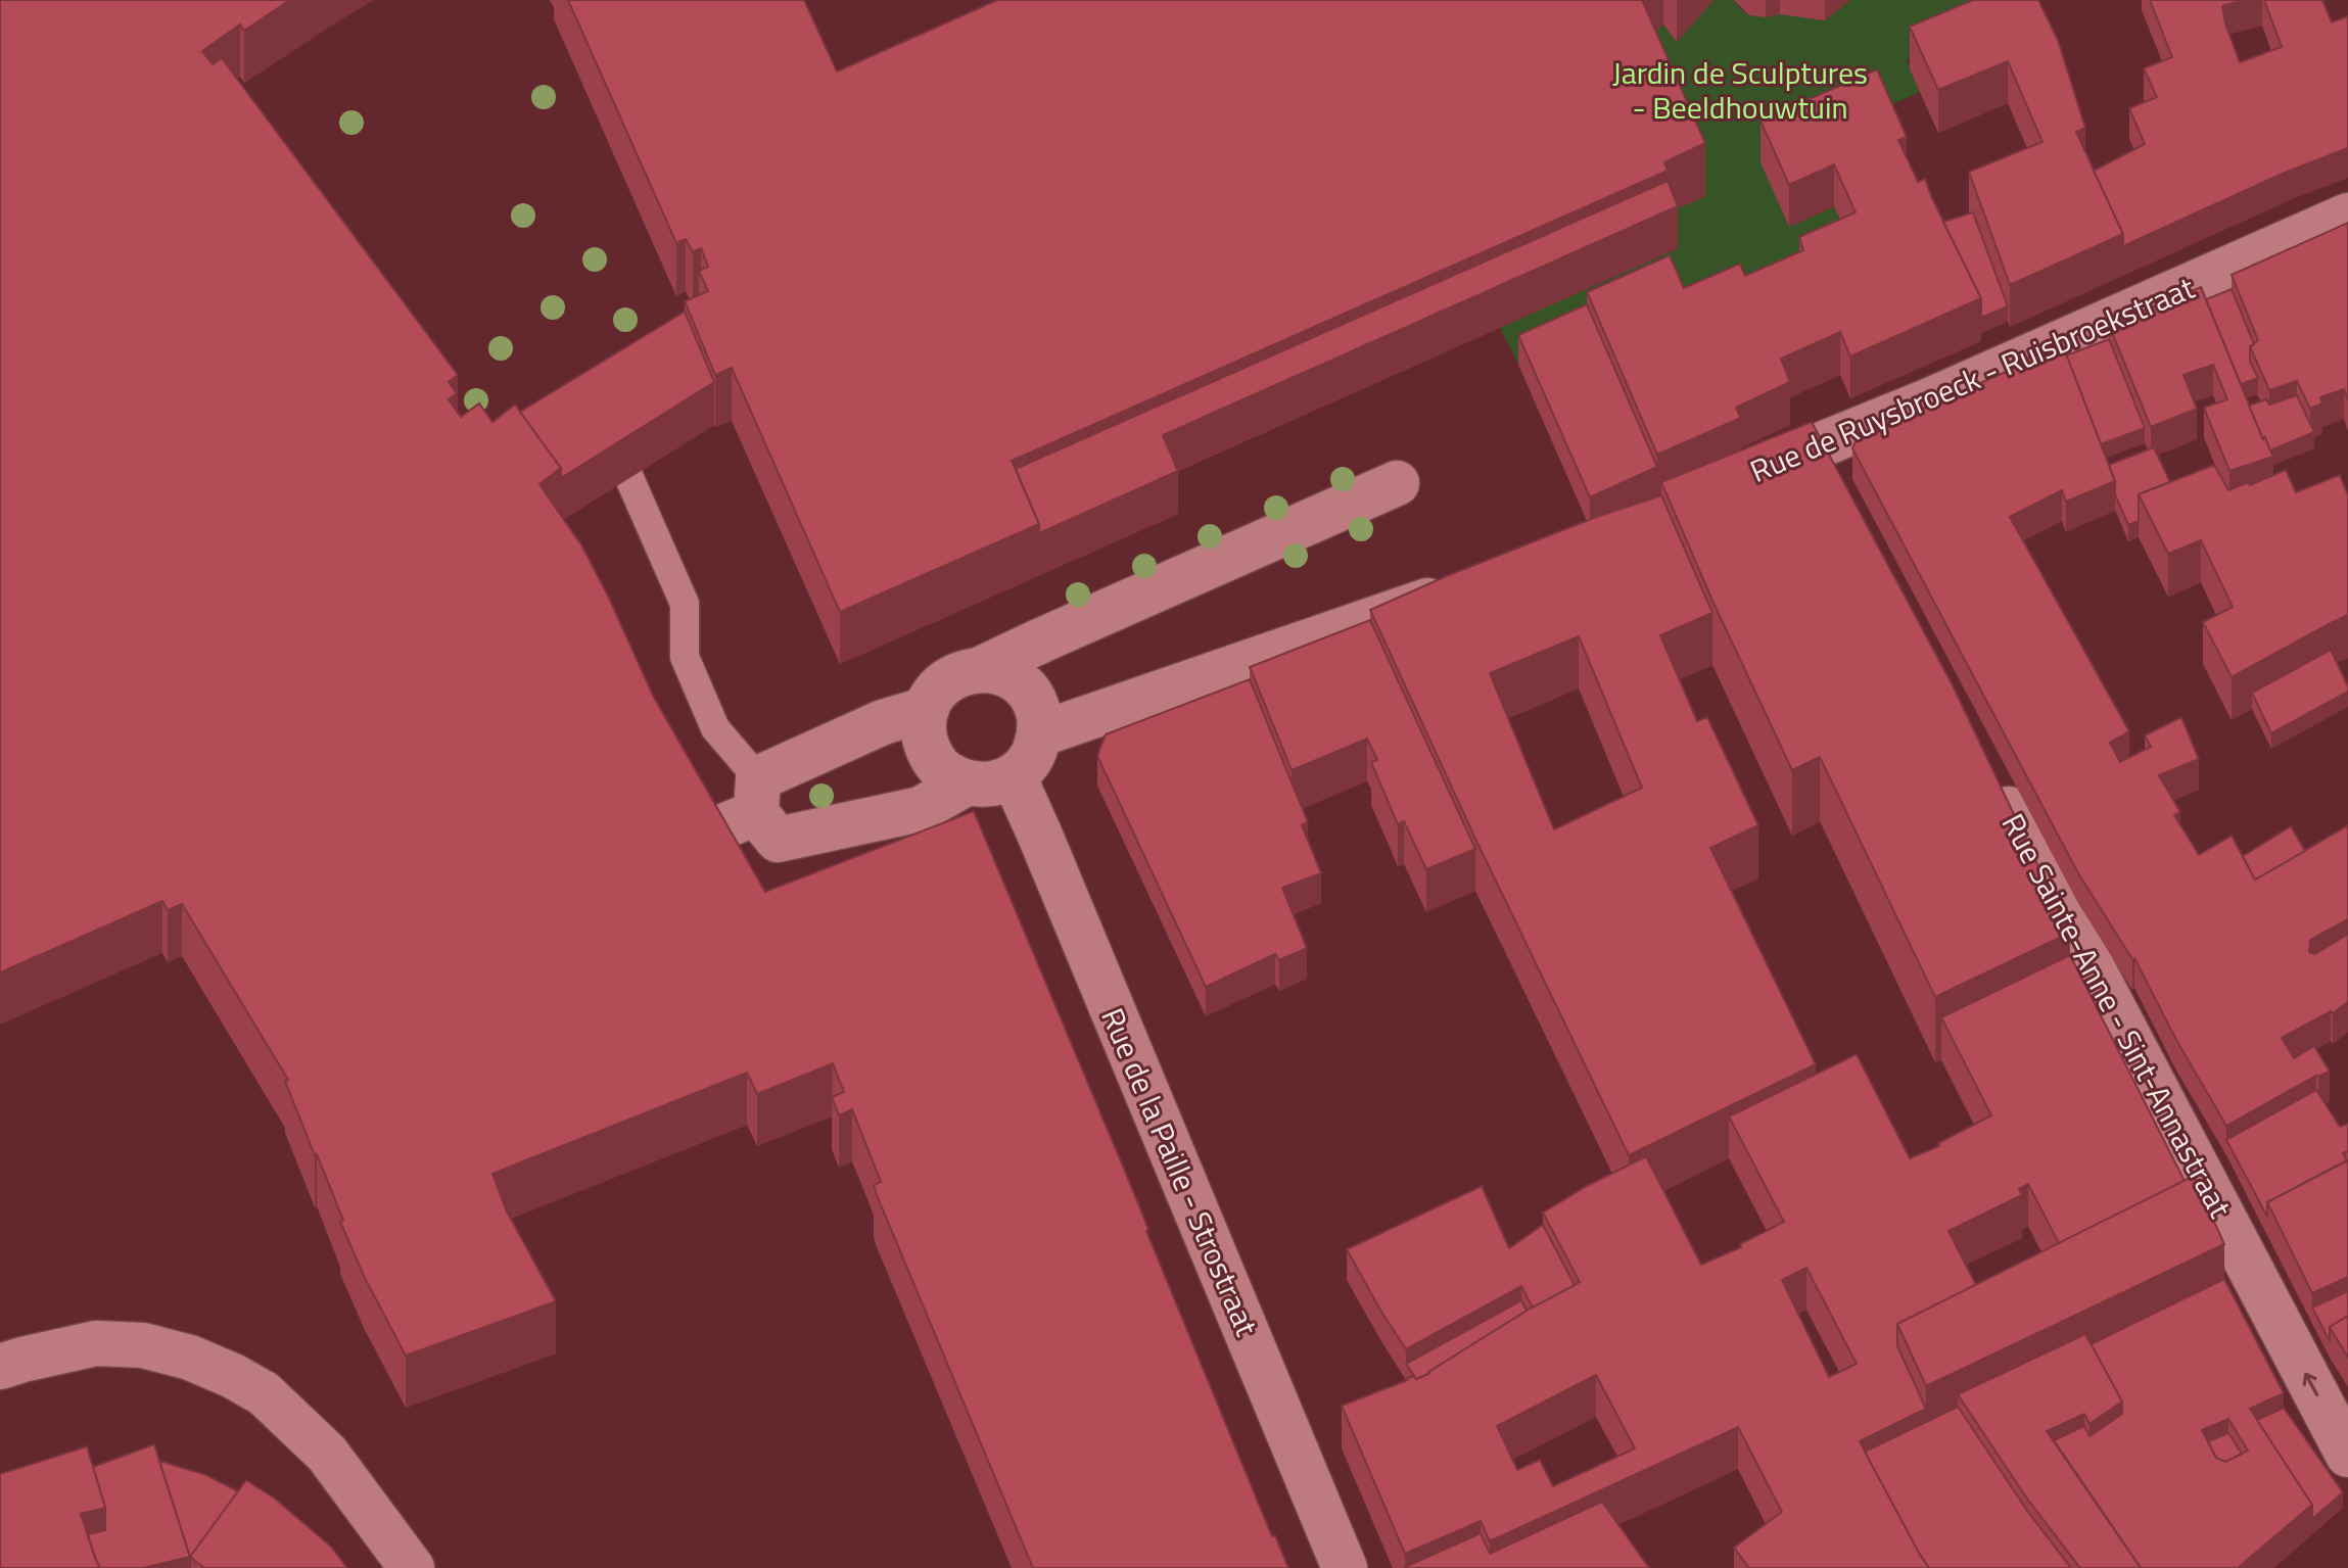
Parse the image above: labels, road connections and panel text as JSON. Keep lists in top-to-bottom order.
{
  "streets": {
    "street": ["Rue de Ruysbroeck - Ruisbroekstraat", "Rue Sainte-Anne - Sint-Annastraat", "Rue de la Paille - Strostraat"]
  },
  "one_way": ["Rue Sainte-Anne - Sint-Annastraat"],
  "parks": ["Jardin de Sculptures - Beeldhouwtuin"]
}
